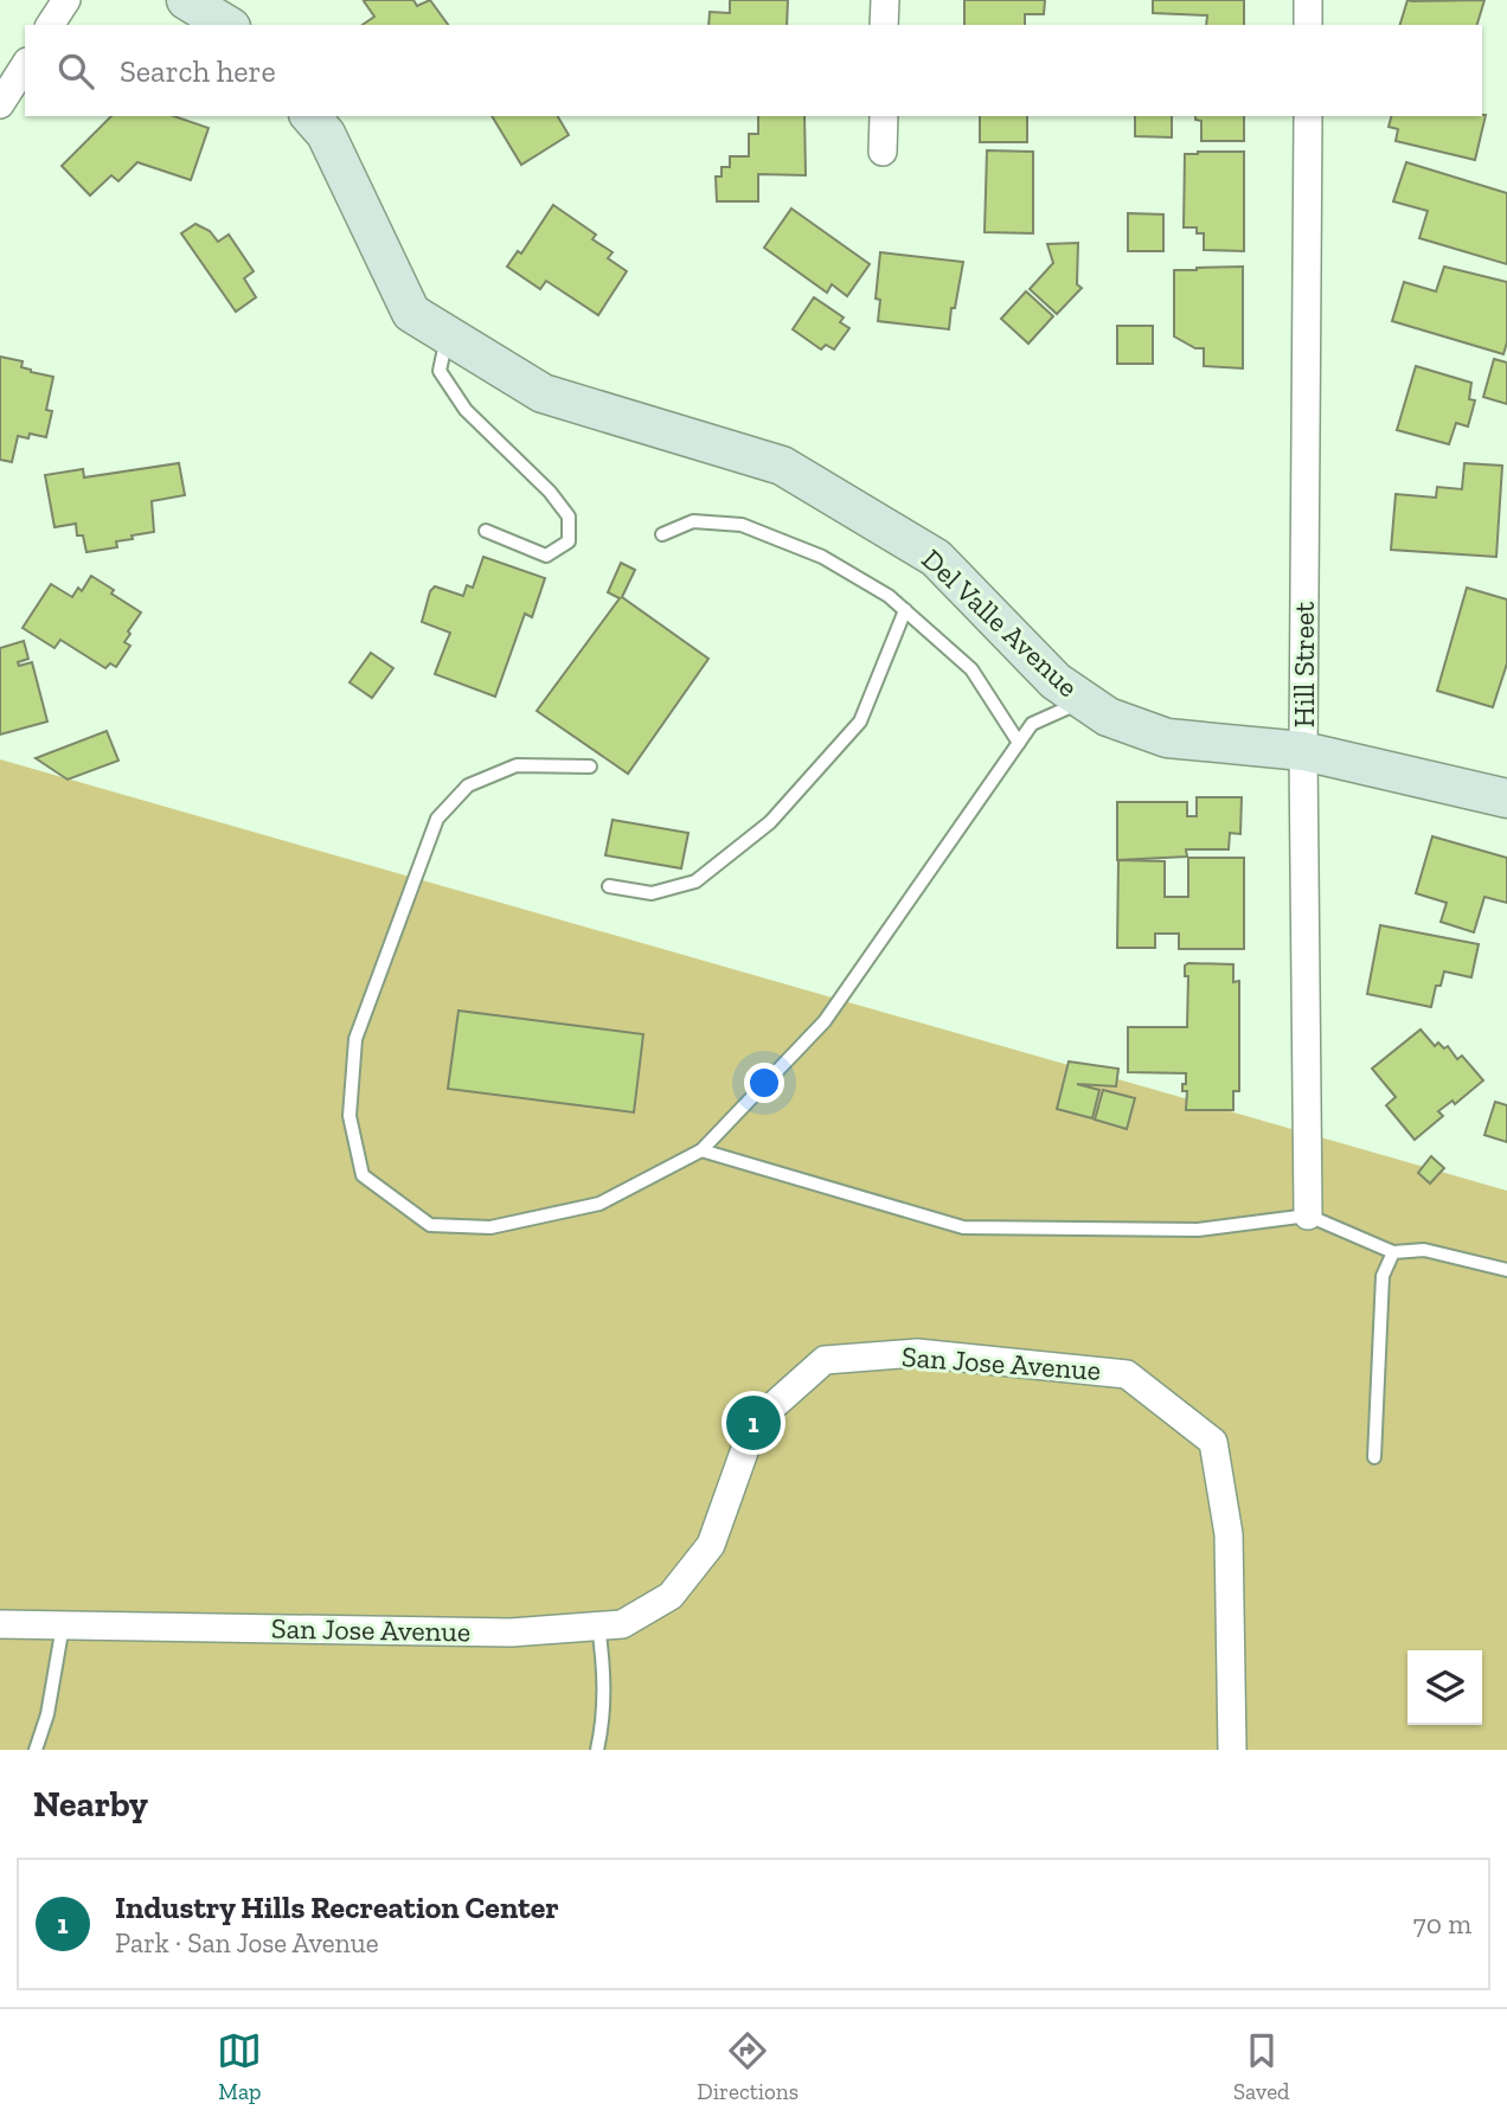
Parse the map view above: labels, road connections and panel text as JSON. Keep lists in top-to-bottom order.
{
  "streets": {
    "street": ["Del Valle Avenue", "Hill Street", "San Jose Avenue"]
  },
  "crossings": [
    ["Del Valle Avenue", "Hill Street"]
  ],
  "page": {
    "search": "Search here",
    "pins": "1",
    "heading": "Nearby",
    "list": [
      {
        "mark": "1",
        "name": "Industry Hills Recreation Center",
        "note": "Park · San Jose Avenue",
        "value": "70 m"
      }
    ],
    "nav": ["Map", "Directions", "Saved"]
  }
}
